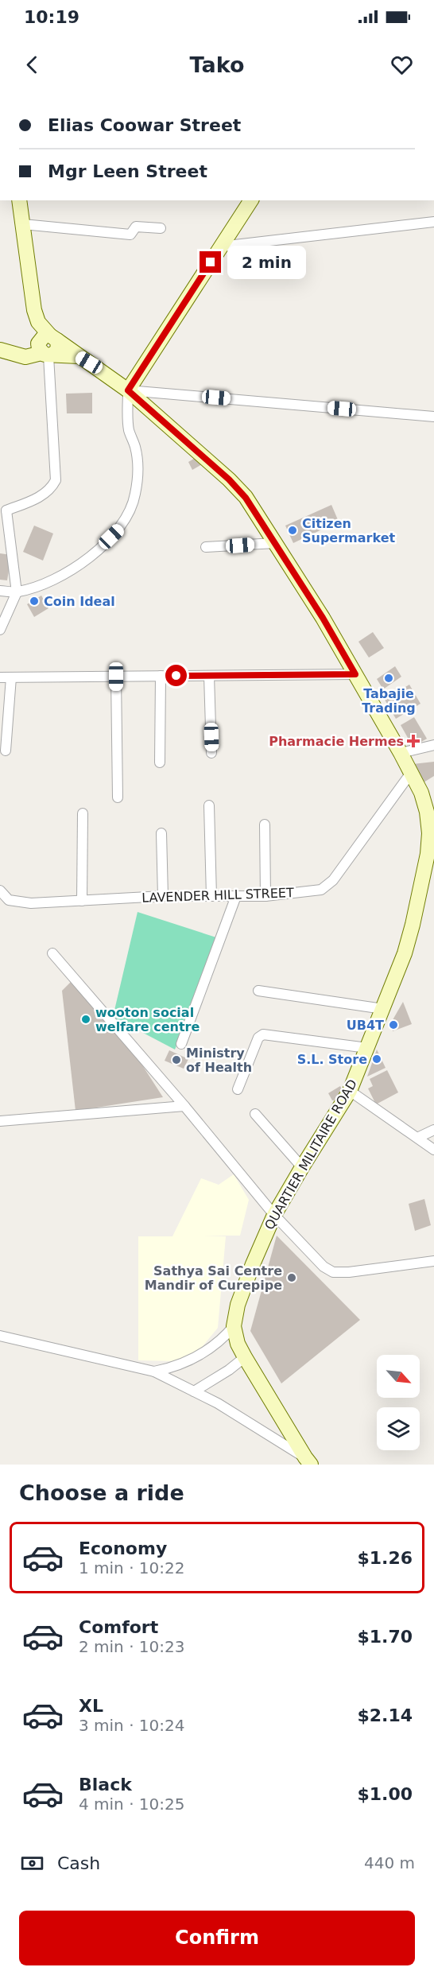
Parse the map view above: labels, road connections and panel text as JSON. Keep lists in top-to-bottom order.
{
  "streets": {
    "main road": ["QUARTIER MILITAIRE ROAD"],
    "street": ["LAVENDER HILL STREET"]
  },
  "crossings": [
    ["LAVENDER HILL STREET", "QUARTIER MILITAIRE ROAD"]
  ],
  "places": {
    "other": [
      "Citizen Supermarket",
      "Coin Ideal",
      "Tabajie Trading",
      "wooton social welfare centre",
      "UB4T",
      "S.L. Store",
      "Ministry of Health",
      "Sathya Sai Centre Mandir of Curepipe"
    ],
    "health": ["Pharmacie Hermes"]
  },
  "north": "bottom right",
  "page": {
    "status": "10:19",
    "header": "Tako",
    "banner": ["Elias Coowar Street", "Mgr Leen Street"],
    "bubble": "2 min",
    "heading": "Choose a ride",
    "list": [
      {
        "name": "Economy",
        "note": "1 min · 10:22",
        "value": "$1.26"
      },
      {
        "name": "Comfort",
        "note": "2 min · 10:23",
        "value": "$1.70"
      },
      {
        "name": "XL",
        "note": "3 min · 10:24",
        "value": "$2.14"
      },
      {
        "name": "Black",
        "note": "4 min · 10:25",
        "value": "$1.00"
      }
    ],
    "pay": ["Cash", "440 m"],
    "buttons": "Confirm"
  }
}
